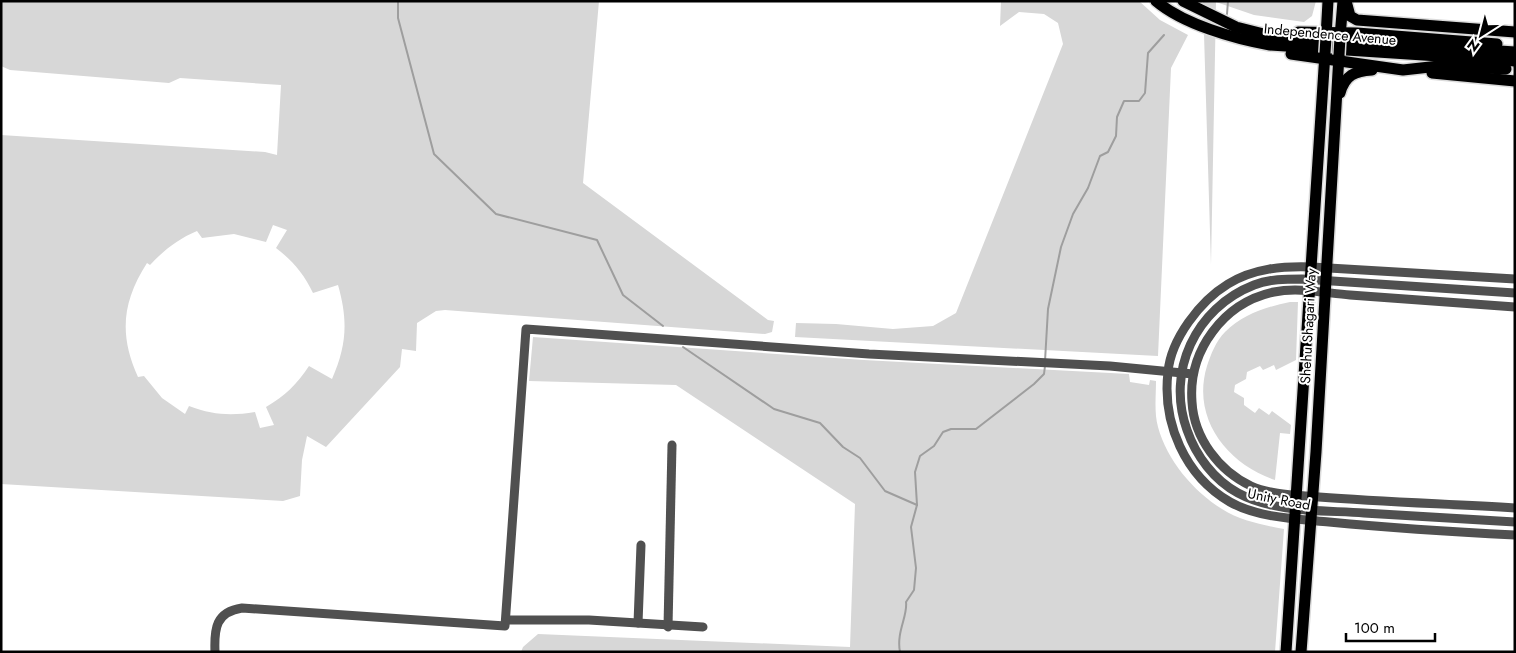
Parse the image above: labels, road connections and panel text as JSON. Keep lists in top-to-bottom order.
{
  "streets": {
    "main road": ["Independence Avenue", "Shehu Shagari Way"],
    "street": ["Unity Road"]
  },
  "crossings": [
    ["Independence Avenue", "Shehu Shagari Way"],
    ["Shehu Shagari Way", "Unity Road"]
  ],
  "scale_bar": "100 m",
  "north": "bottom left"
}
